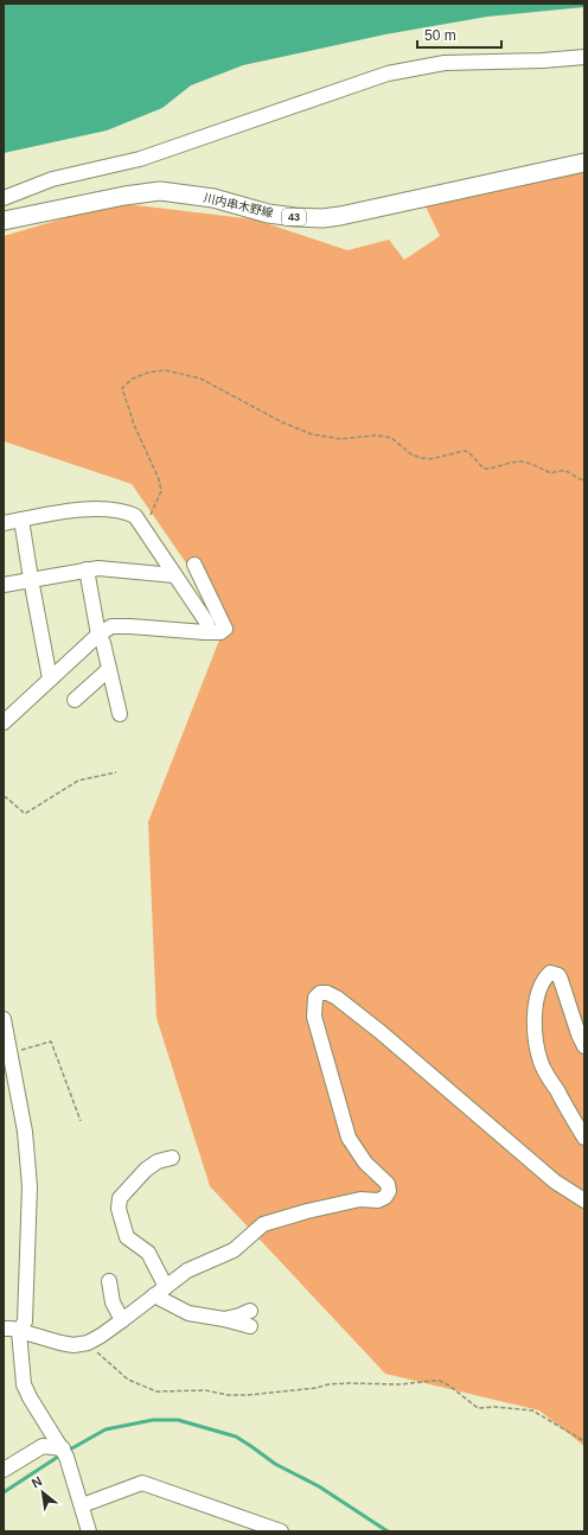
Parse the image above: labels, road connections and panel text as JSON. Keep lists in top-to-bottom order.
{
  "streets": {
    "main road": ["川内串木野線", "43"]
  },
  "scale_bar": "50 m",
  "north": "top left"
}
